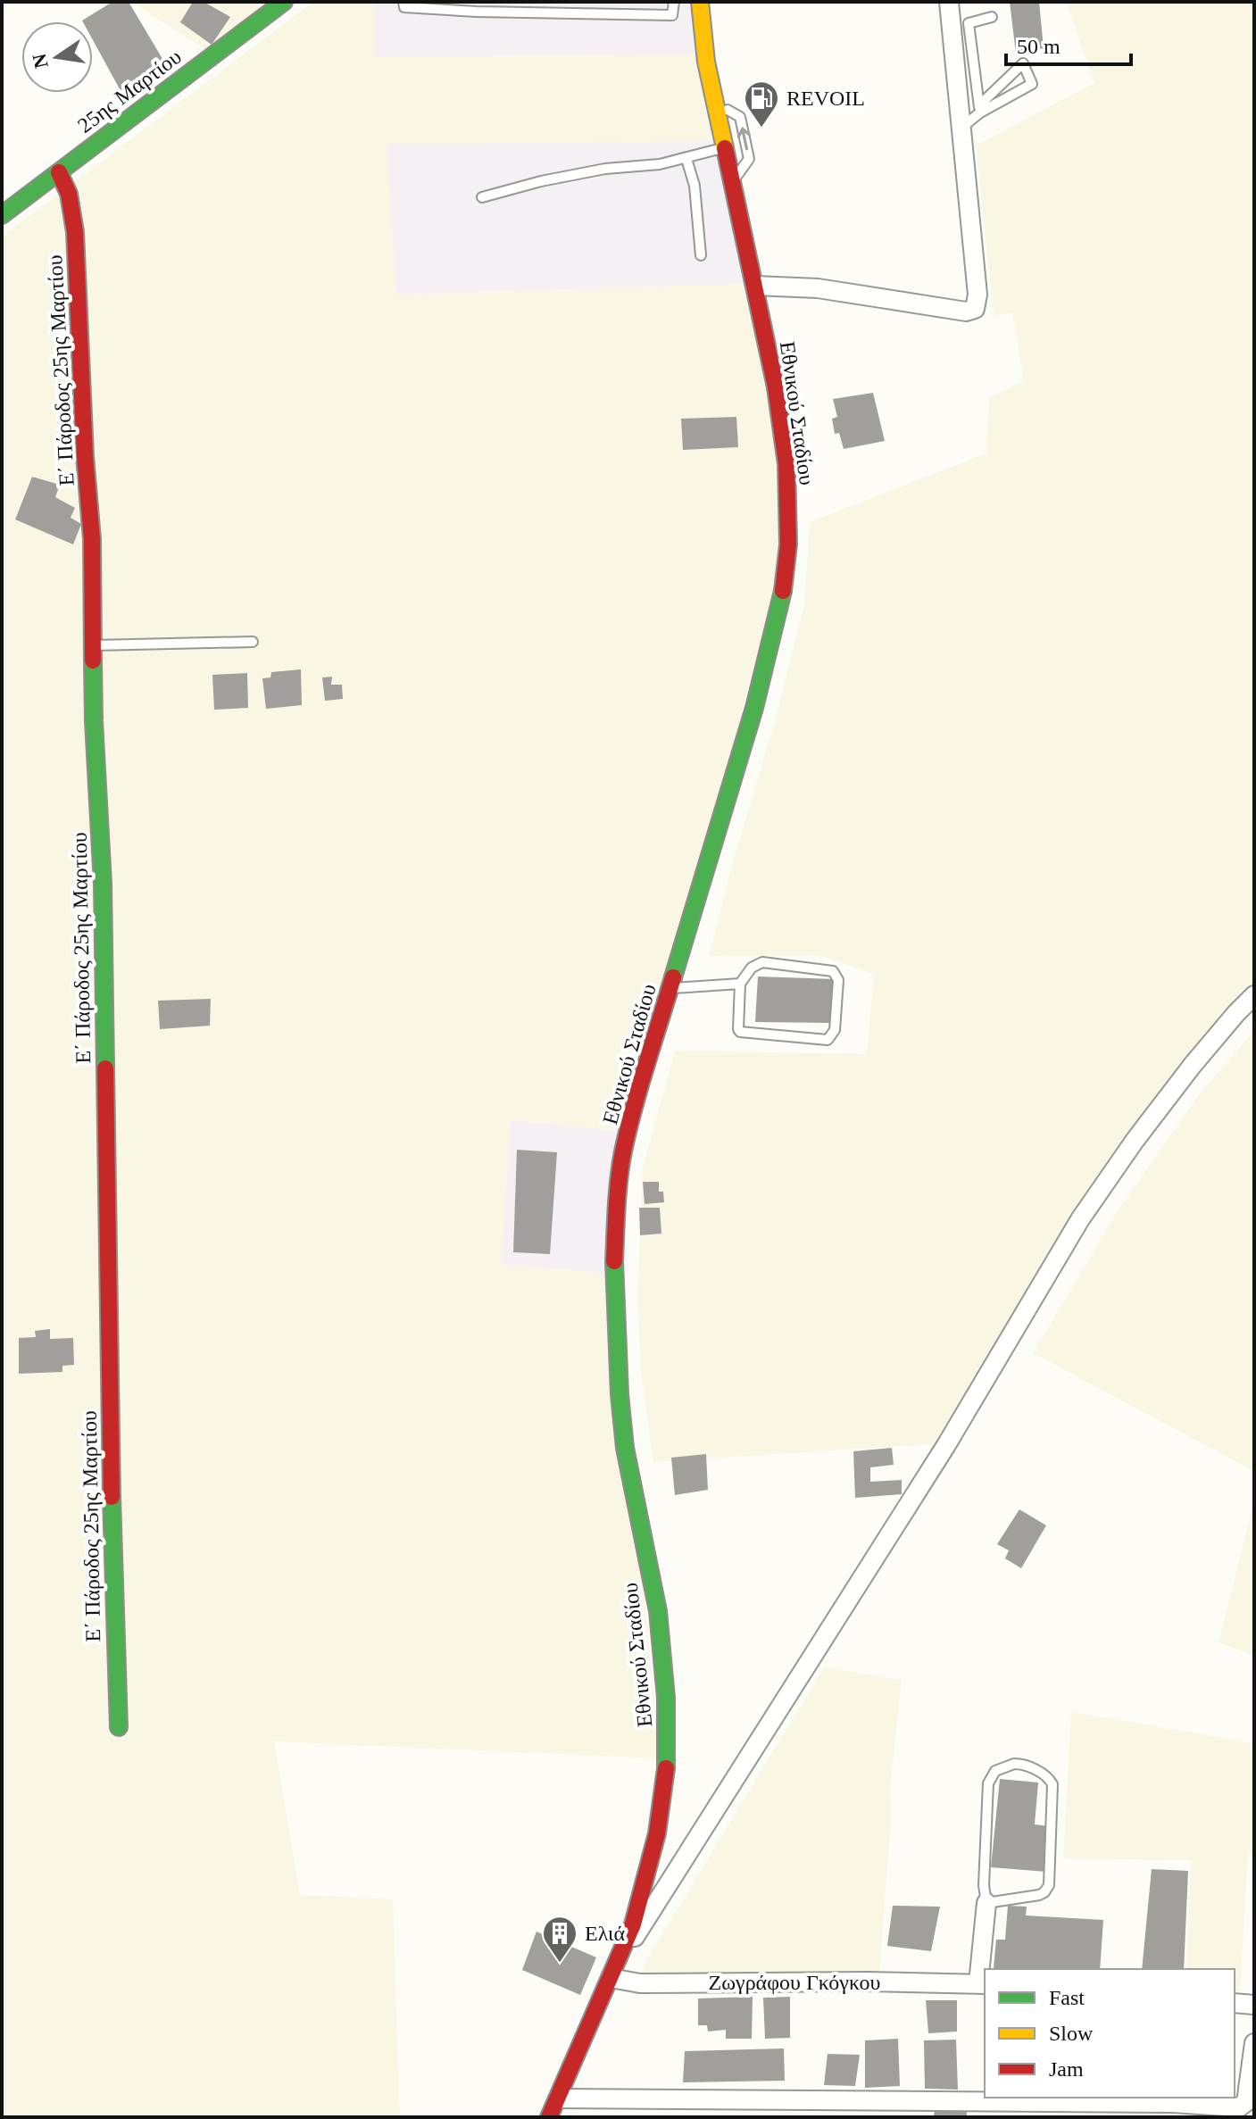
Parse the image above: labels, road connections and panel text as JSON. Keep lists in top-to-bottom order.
{
  "streets": {
    "street": [
      "25ης Μαρτίου",
      "Ε΄ Πάροδος 25ης Μαρτίου",
      "Εθνικού Σταδίου",
      "Ζωγράφου Γκόγκου"
    ]
  },
  "crossings": [
    ["25ης Μαρτίου", "Ε΄ Πάροδος 25ης Μαρτίου"],
    ["Εθνικού Σταδίου", "Ζωγράφου Γκόγκου"]
  ],
  "places": {
    "fuel station": ["REVOIL"],
    "building": ["Ελιά"]
  },
  "legend": ["Fast", "Slow", "Jam"],
  "scale_bar": "50 m",
  "north": "left"
}
